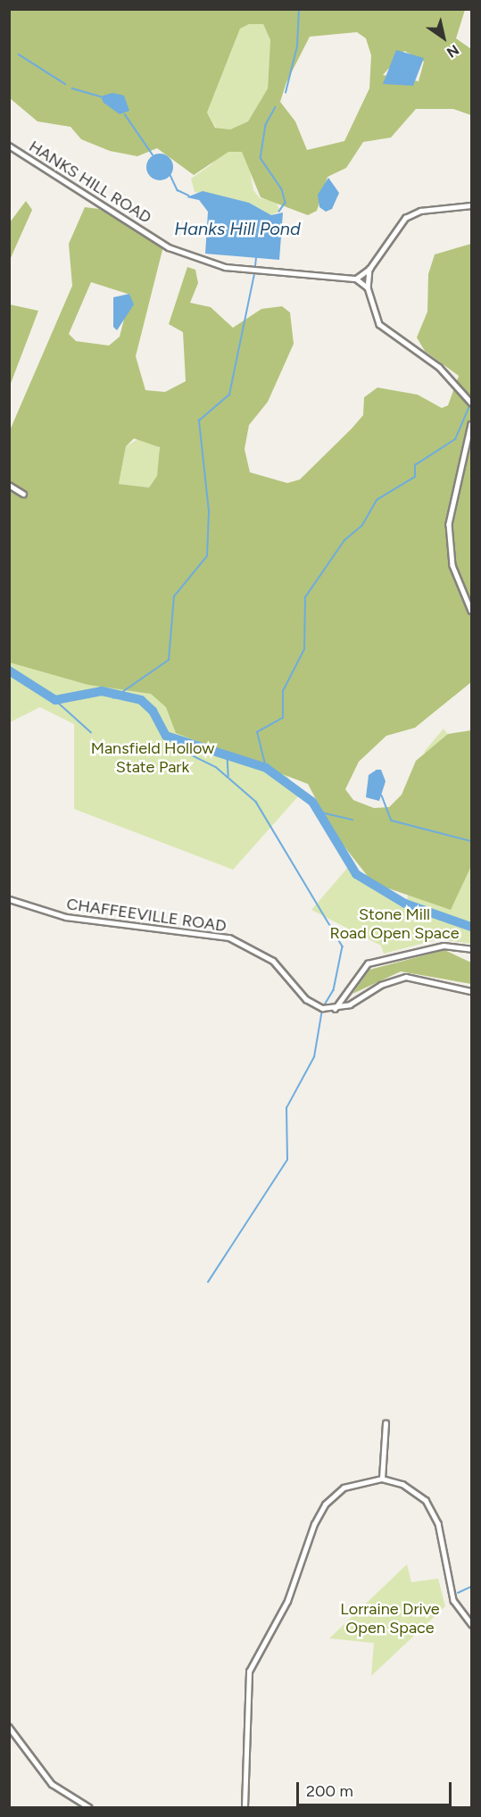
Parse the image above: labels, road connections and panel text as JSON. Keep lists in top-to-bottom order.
{
  "streets": {
    "street": ["HANKS HILL ROAD", "CHAFFEEVILLE ROAD"]
  },
  "water": ["Hanks Hill Pond"],
  "parks": ["Mansfield Hollow State Park", "Stone Mill Road Open Space", "Lorraine Drive Open Space"],
  "scale_bar": "200 m",
  "north": "bottom right"
}
